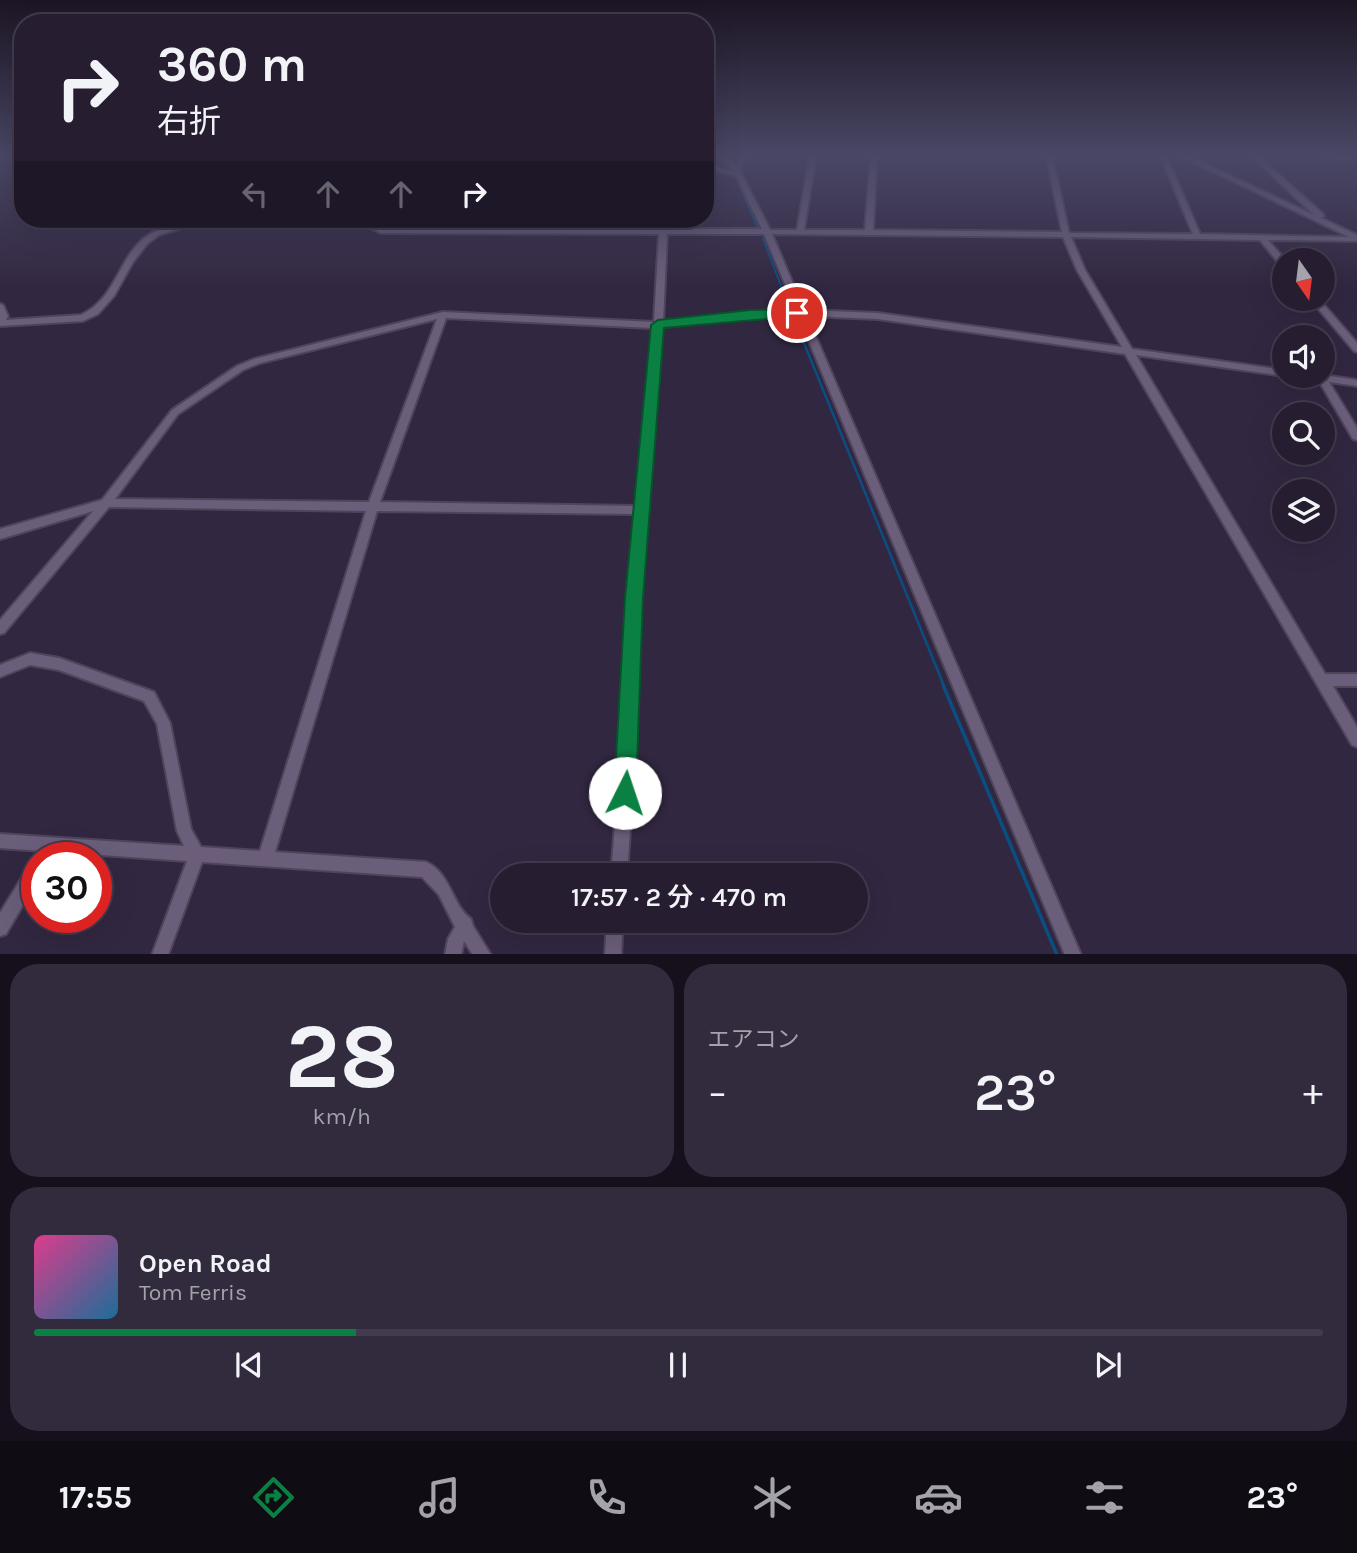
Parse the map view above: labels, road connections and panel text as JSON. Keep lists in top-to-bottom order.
{
  "north": "bottom",
  "page": {
    "turn": ["360 m", "右折"],
    "limit": "30",
    "trip": "17:57 · 2 分 · 470 m",
    "tile": [
      ["28", "km/h"],
      "エアコン"
    ],
    "heat": ["−", "23°", "+"],
    "song": ["Open Road", "Tom Ferris"],
    "tabs": ["17:55", "23°"]
  }
}
